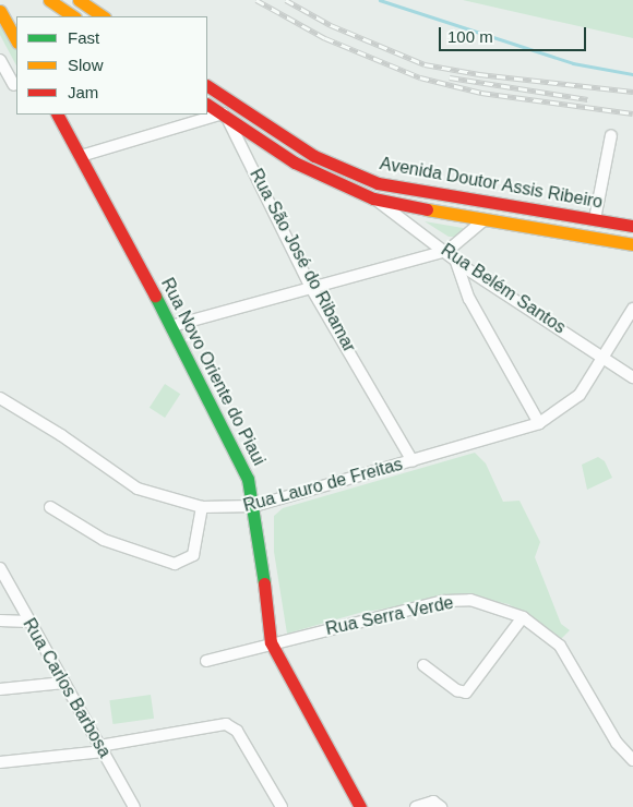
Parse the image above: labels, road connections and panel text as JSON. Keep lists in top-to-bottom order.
{
  "streets": {
    "main road": ["Avenida Doutor Assis Ribeiro", "Rua Novo Oriente do Piaui"],
    "street": [
      "Rua São José do Ribamar",
      "Rua Belém Santos",
      "Rua Lauro de Freitas",
      "Rua Serra Verde",
      "Rua Carlos Barbosa"
    ]
  },
  "crossings": [
    ["Avenida Doutor Assis Ribeiro", "Rua São José do Ribamar"],
    ["Avenida Doutor Assis Ribeiro", "Rua Belém Santos"],
    ["Rua São José do Ribamar", "Rua Lauro de Freitas"],
    ["Rua Belém Santos", "Rua Lauro de Freitas"],
    ["Rua Novo Oriente do Piaui", "Rua Lauro de Freitas"],
    ["Rua Novo Oriente do Piaui", "Rua Serra Verde"]
  ],
  "legend": ["Fast", "Slow", "Jam"],
  "scale_bar": "100 m"
}
